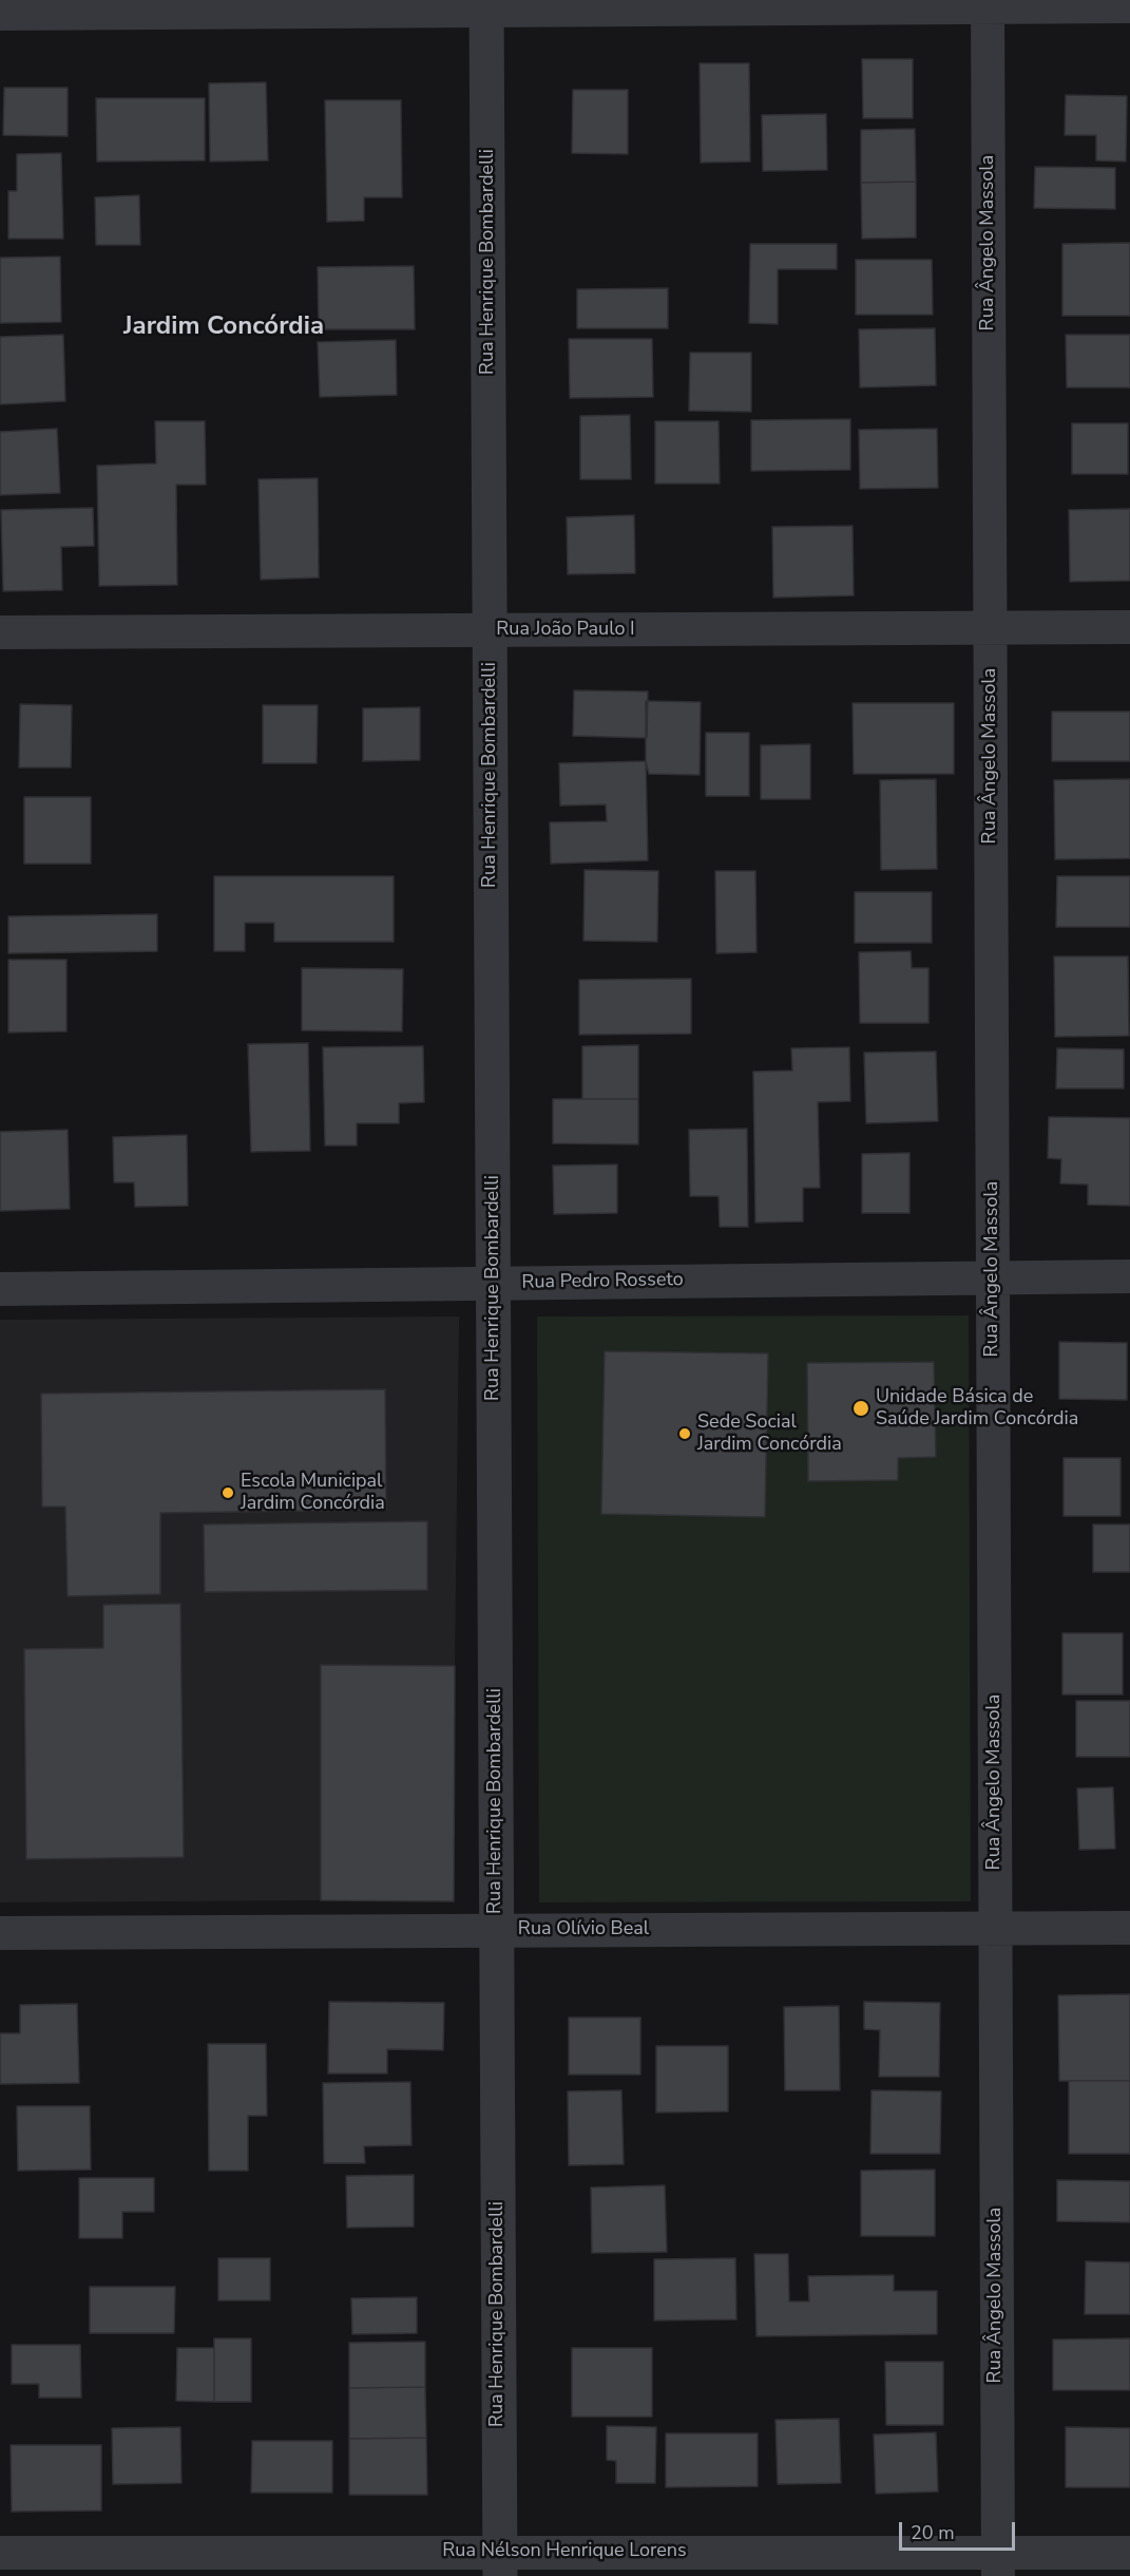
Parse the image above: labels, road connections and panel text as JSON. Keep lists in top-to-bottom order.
{
  "streets": {
    "street": [
      "Rua Ângelo Massola",
      "Rua Henrique Bombardelli",
      "Rua João Paulo I",
      "Rua Pedro Rosseto",
      "Rua Olívio Beal",
      "Rua Nélson Henrique Lorens"
    ]
  },
  "crossings": [
    ["Rua Ângelo Massola", "Rua João Paulo I"],
    ["Rua Ângelo Massola", "Rua Pedro Rosseto"],
    ["Rua Ângelo Massola", "Rua Olívio Beal"],
    ["Rua Ângelo Massola", "Rua Nélson Henrique Lorens"],
    ["Rua Henrique Bombardelli", "Rua João Paulo I"],
    ["Rua Henrique Bombardelli", "Rua Pedro Rosseto"],
    ["Rua Henrique Bombardelli", "Rua Olívio Beal"],
    ["Rua Henrique Bombardelli", "Rua Nélson Henrique Lorens"]
  ],
  "districts": ["Jardim Concórdia"],
  "places": ["Unidade Básica de Saúde Jardim Concórdia", "Sede Social Jardim Concórdia", "Escola Municipal Jardim Concórdia"],
  "scale_bar": "20 m"
}
